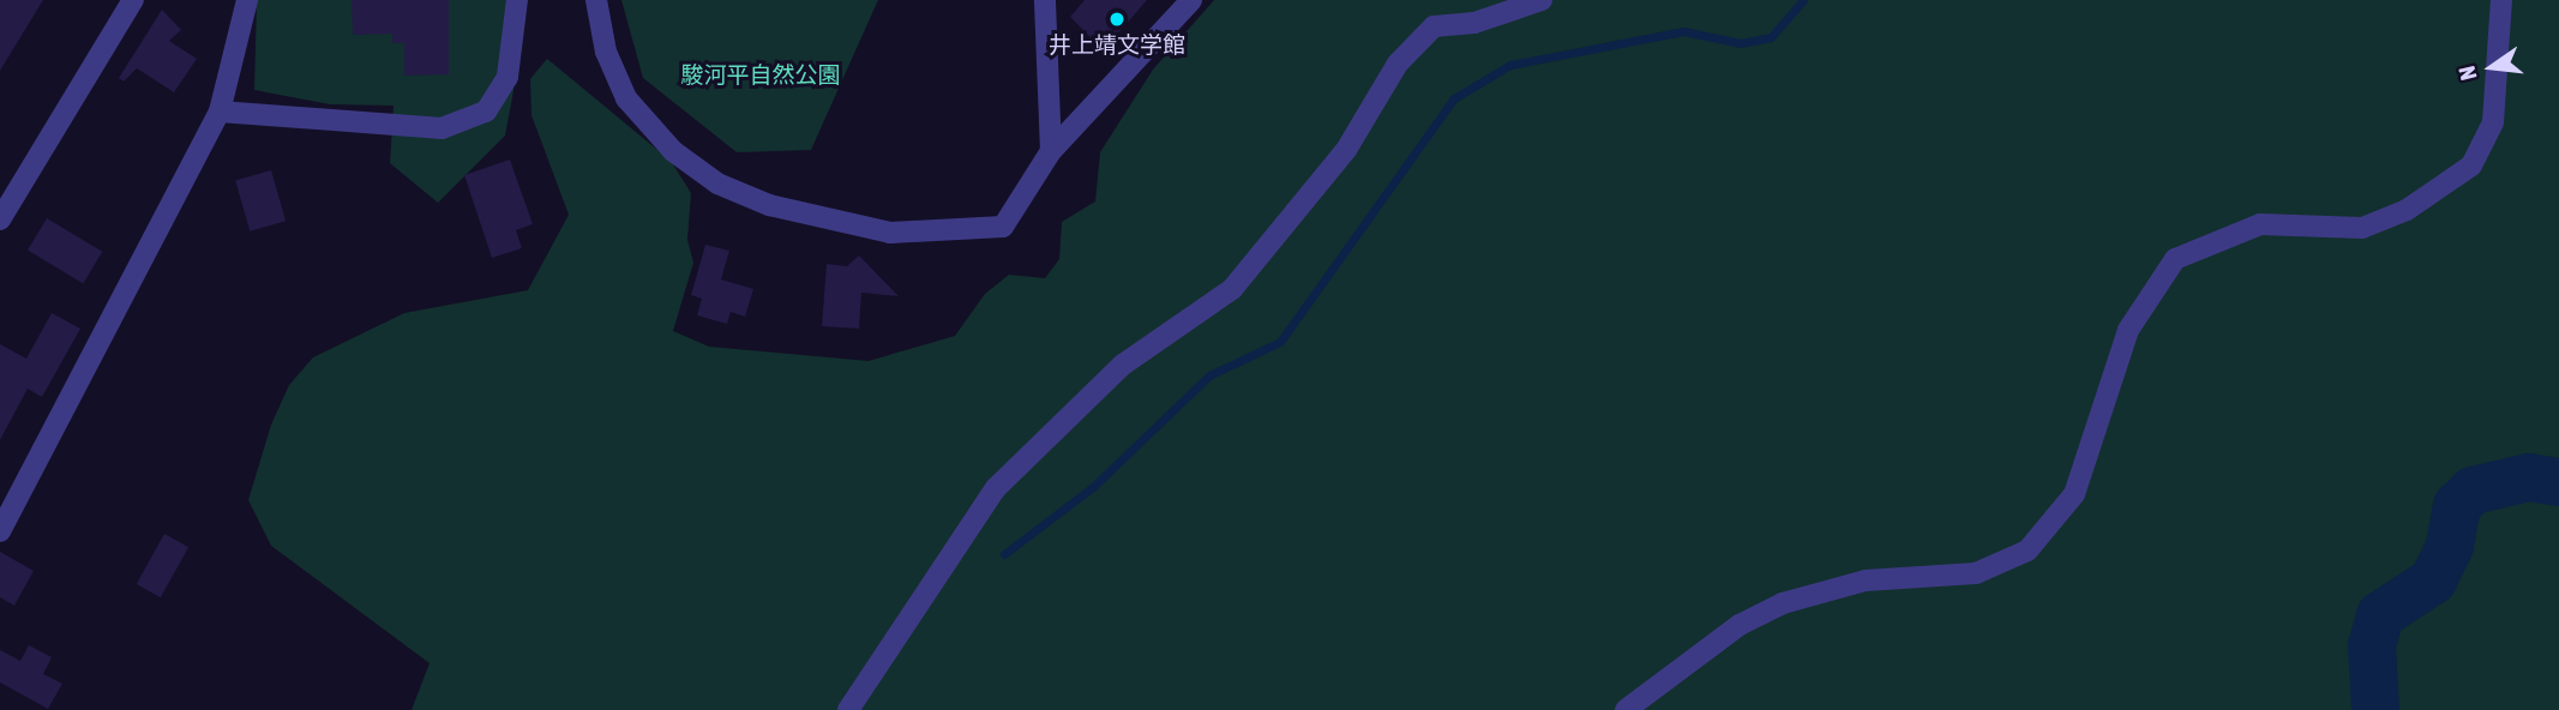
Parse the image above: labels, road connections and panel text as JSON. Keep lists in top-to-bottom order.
{
  "parks": ["駿河平自然公園"],
  "places": ["井上靖文学館"],
  "north": "left"
}
